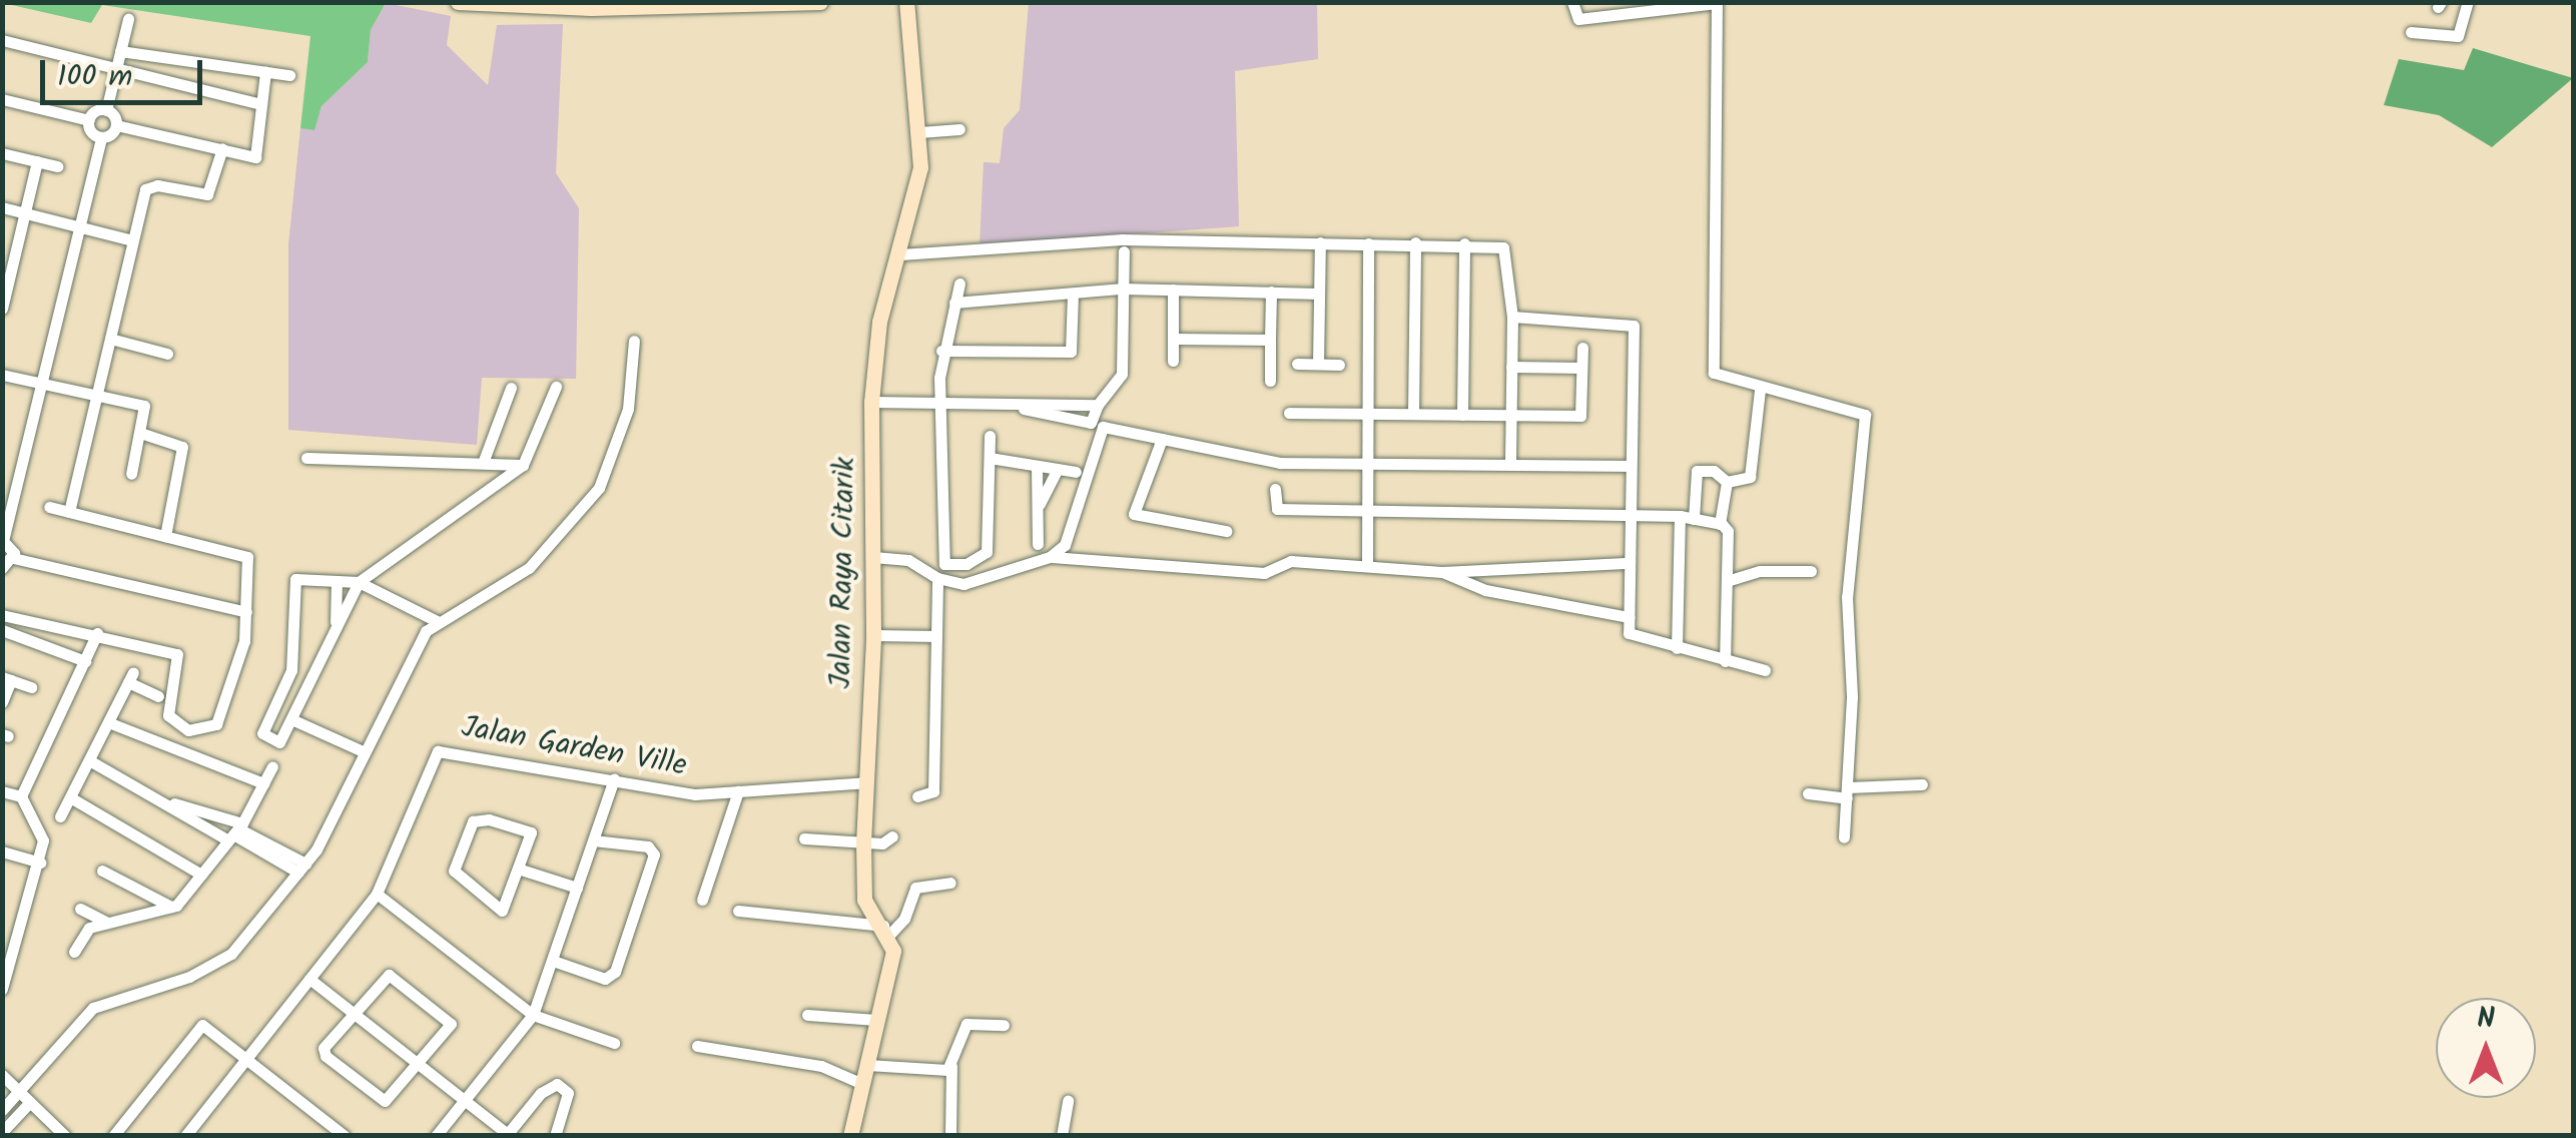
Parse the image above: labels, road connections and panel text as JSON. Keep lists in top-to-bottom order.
{
  "streets": {
    "street": ["Jalan Raya Citarik", "Jalan Garden Ville"]
  },
  "crossings": [
    ["Jalan Raya Citarik", "Jalan Garden Ville"]
  ],
  "scale_bar": "100 m",
  "north": "top"
}
